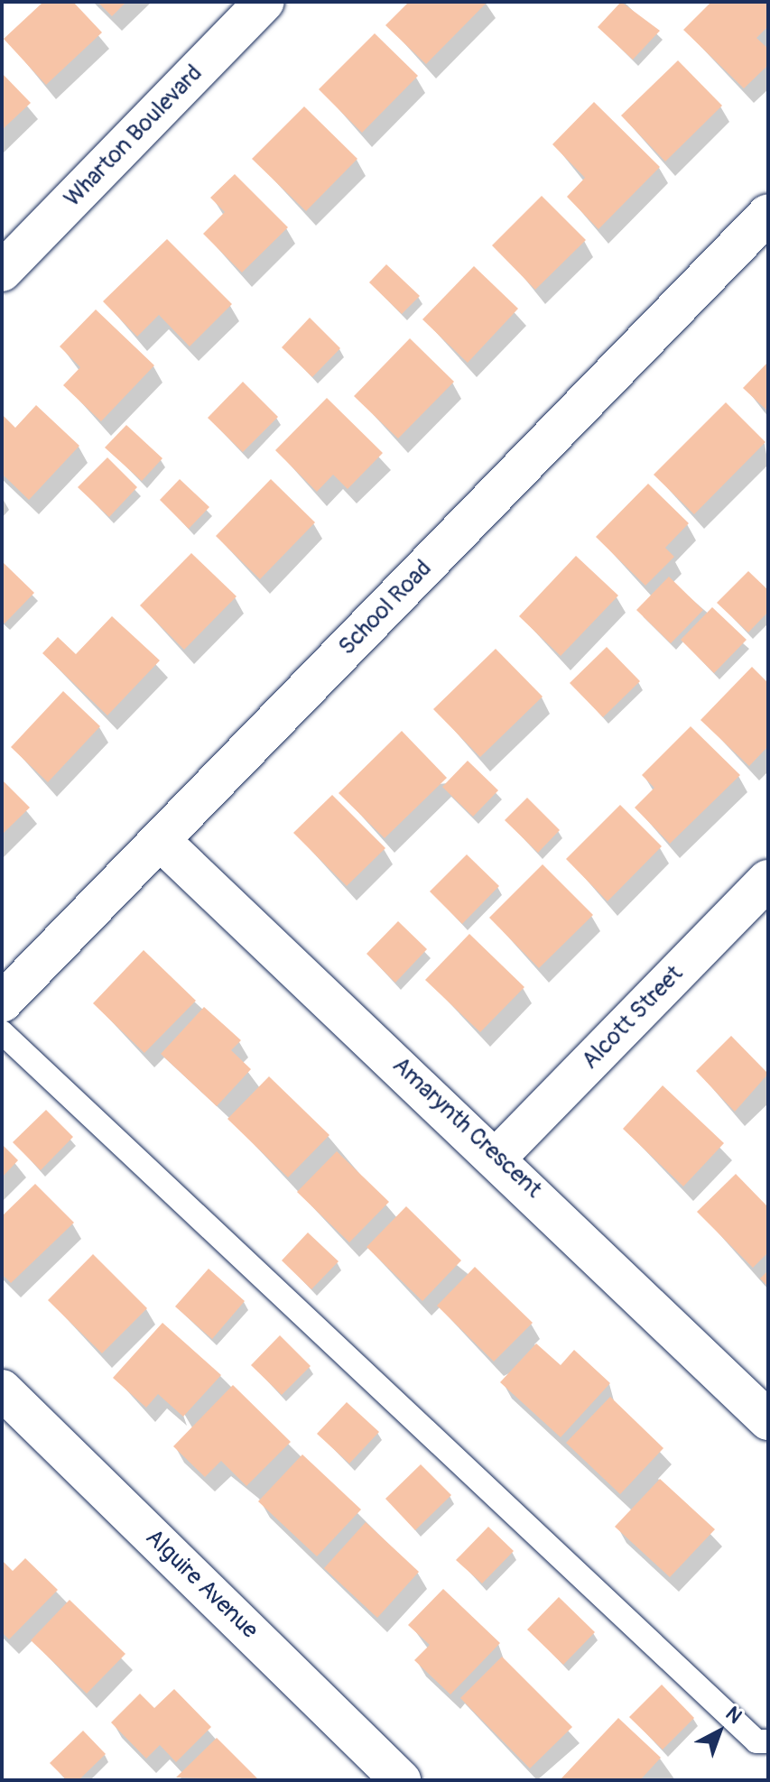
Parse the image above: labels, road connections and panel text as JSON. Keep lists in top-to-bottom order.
{
  "streets": {
    "street": [
      "Wharton Boulevard",
      "School Road",
      "Alcott Street",
      "Amarynth Crescent",
      "Alguire Avenue"
    ]
  },
  "crossings": [
    ["School Road", "Amarynth Crescent"],
    ["Alcott Street", "Amarynth Crescent"]
  ],
  "north": "top right"
}
